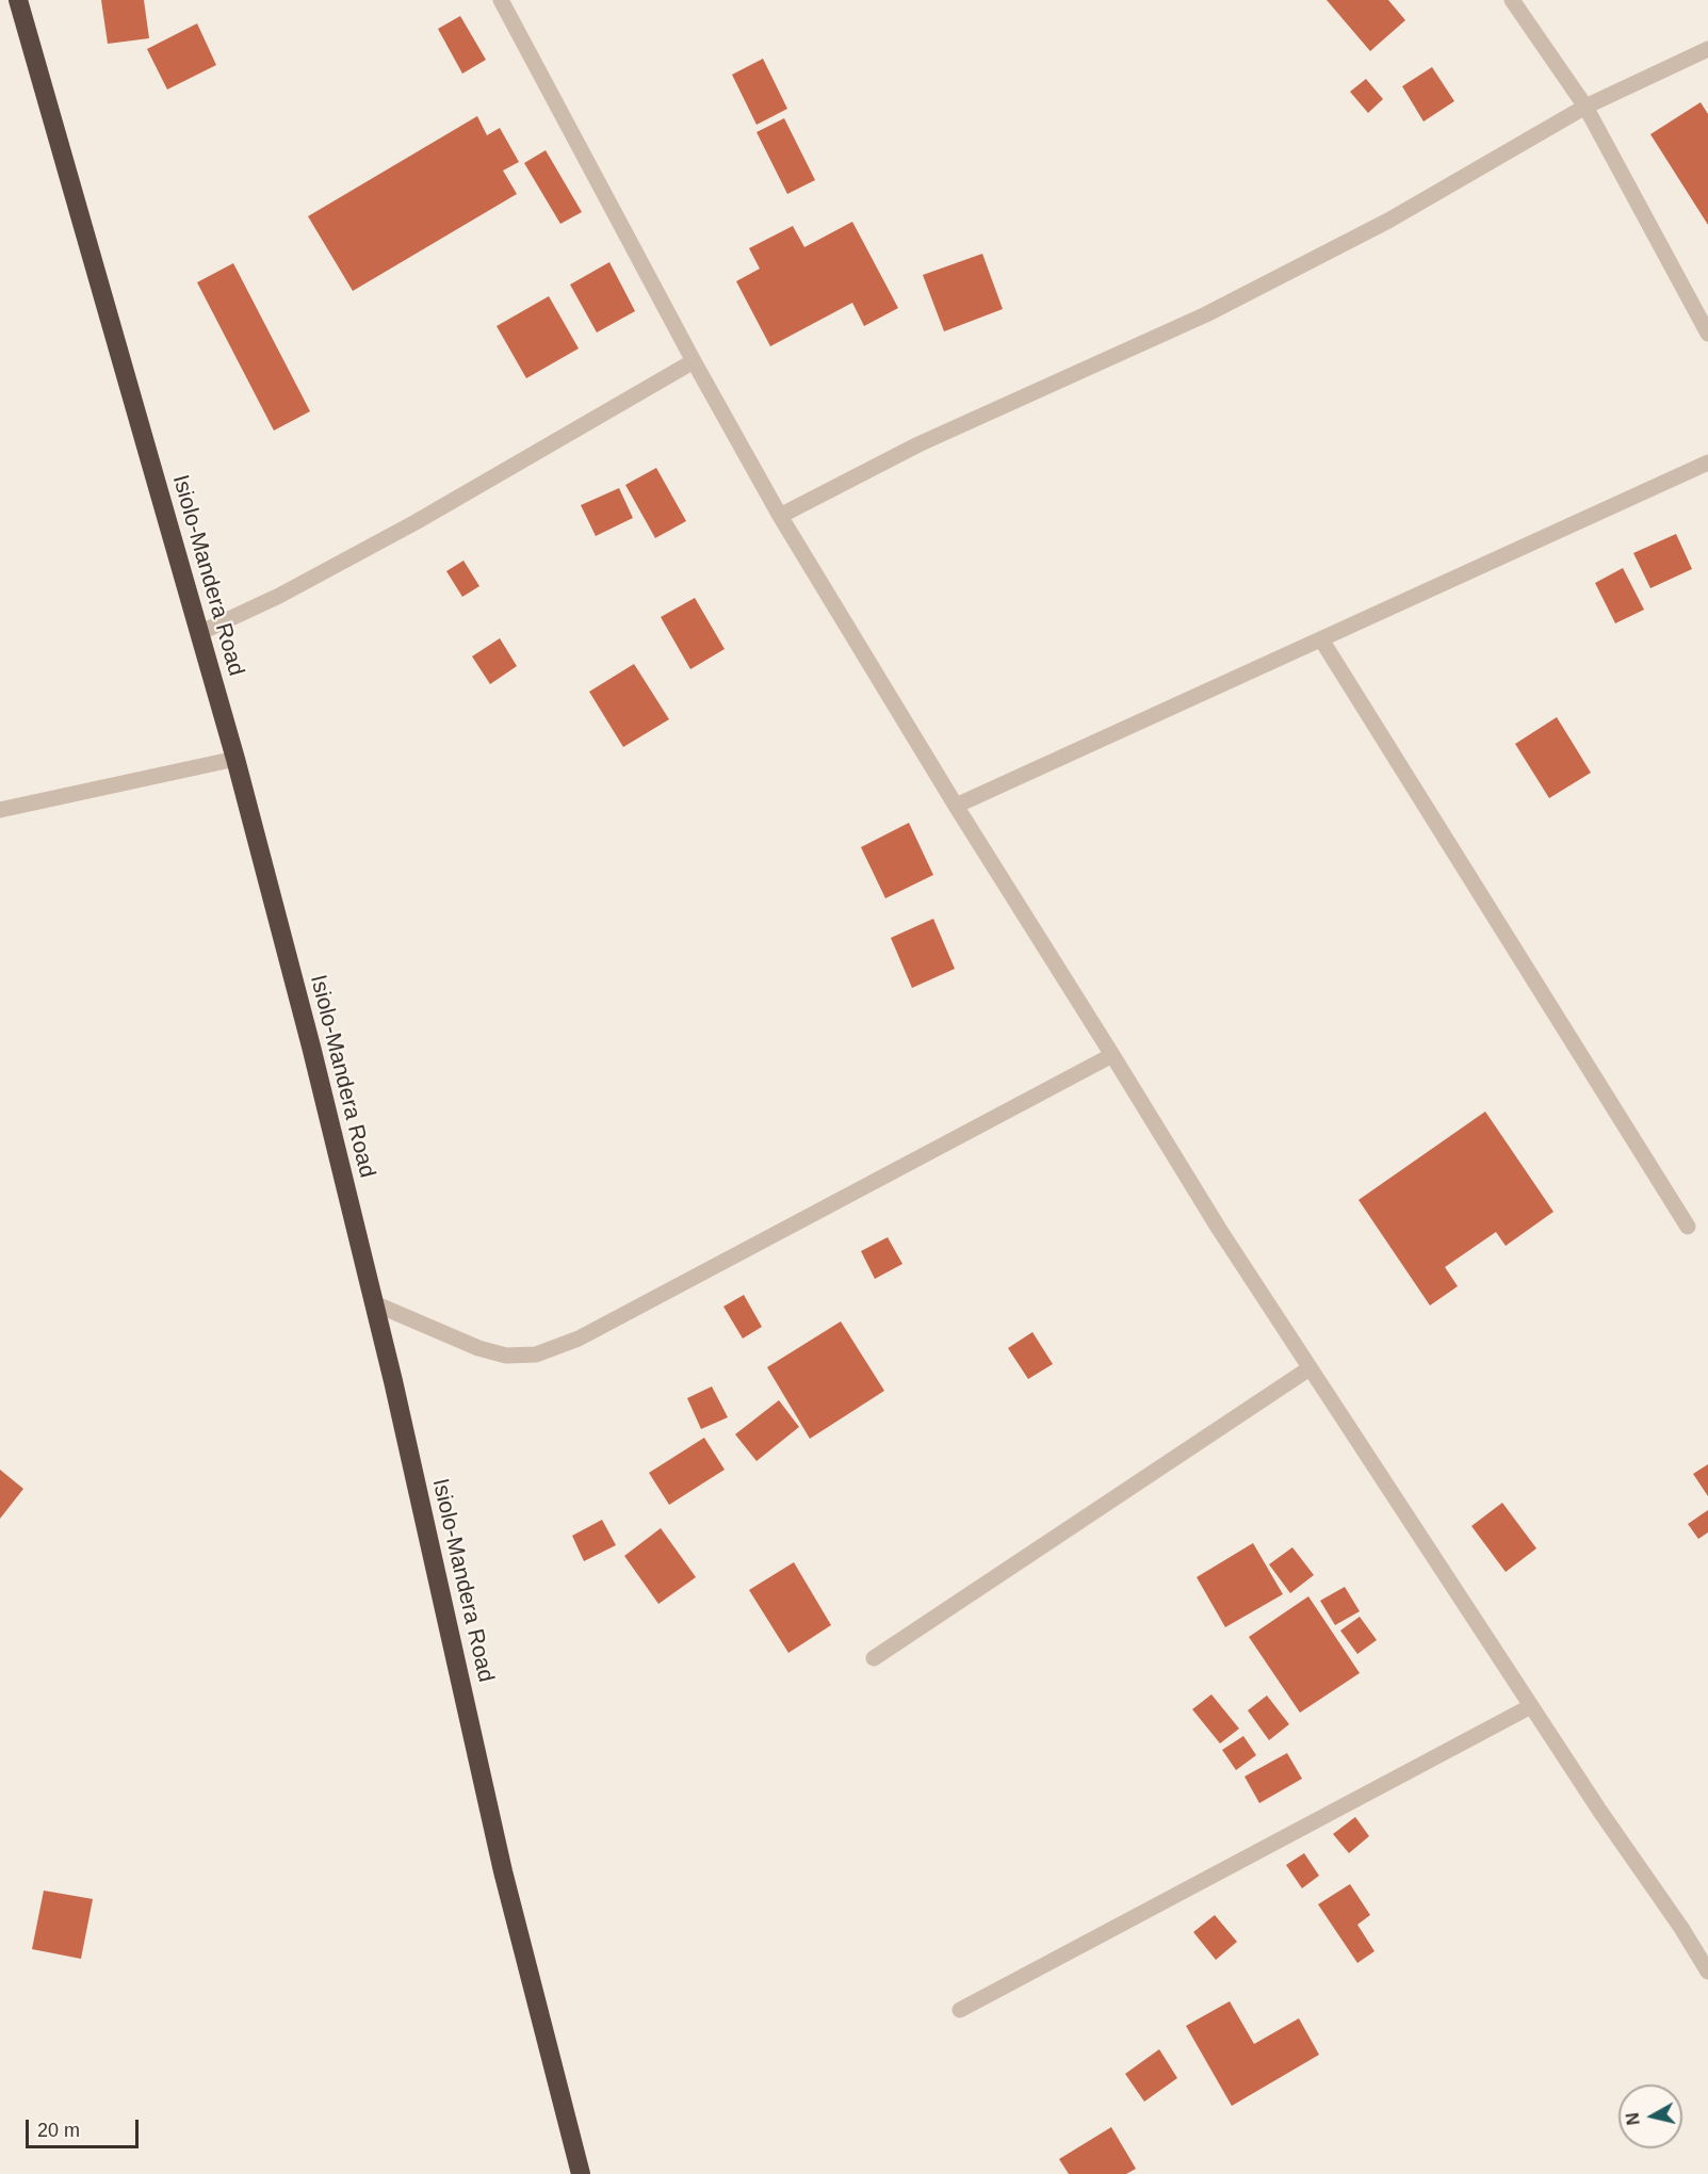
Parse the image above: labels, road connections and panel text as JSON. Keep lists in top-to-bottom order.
{
  "streets": {
    "highway": ["Isiolo-Mandera Road"]
  },
  "scale_bar": "20 m",
  "north": "left"
}
